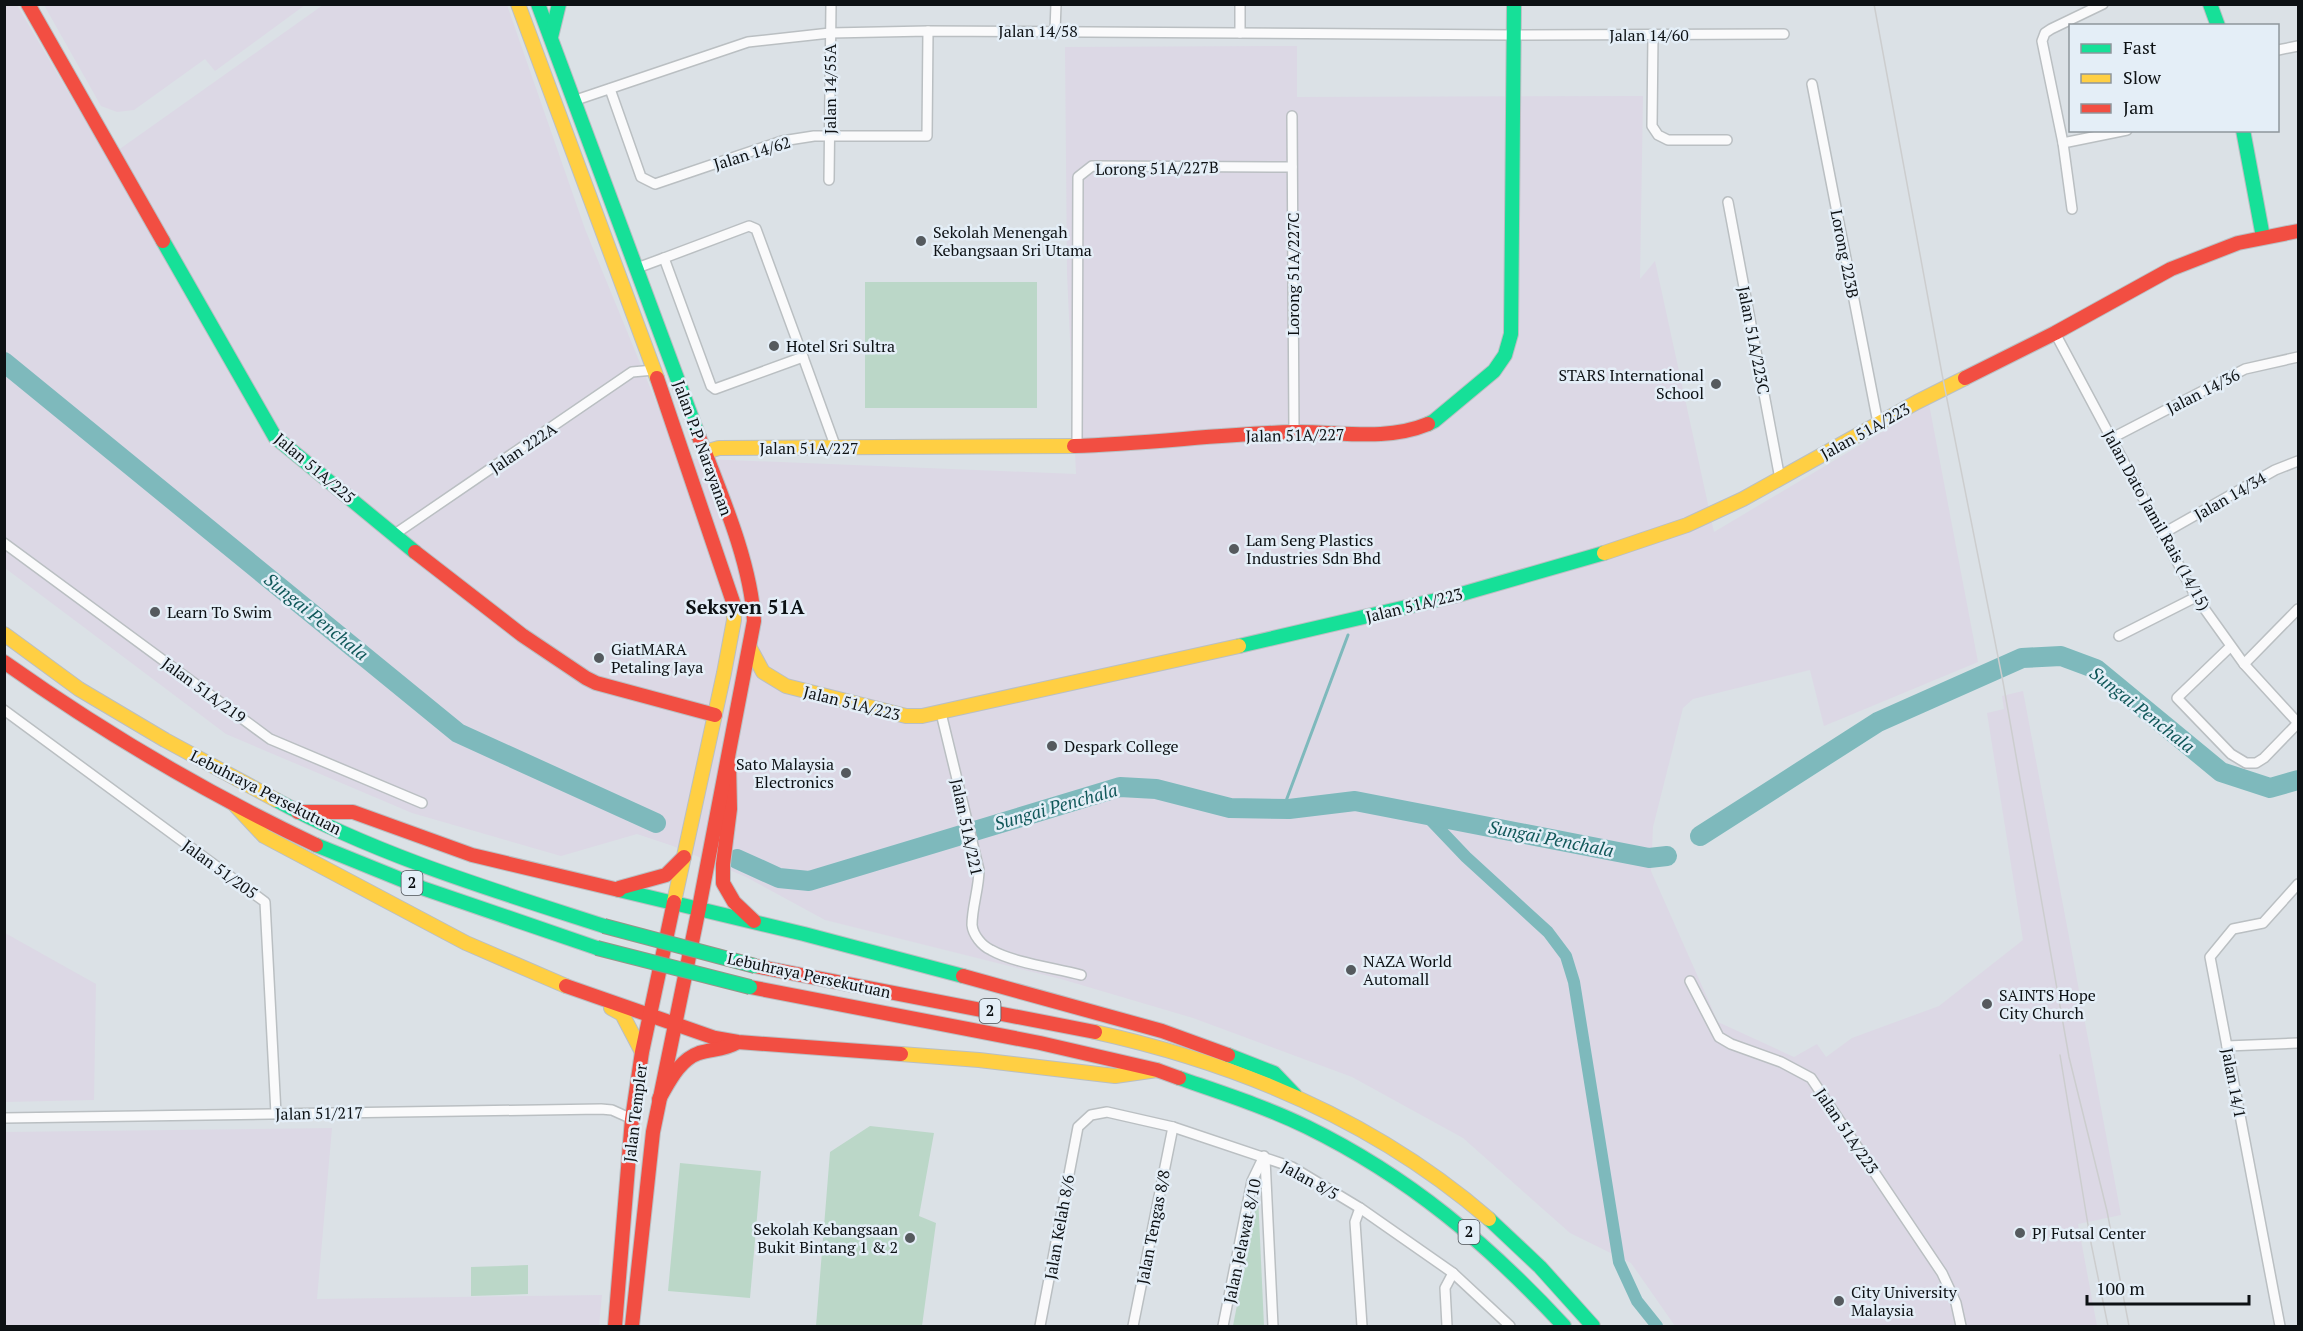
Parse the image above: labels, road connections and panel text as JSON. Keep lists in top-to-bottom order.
{
  "streets": {
    "main road": [
      "Jalan 51A/223",
      "Jalan 51A/227",
      "Jalan P.P Narayanan",
      "Jalan 51A/225",
      "Lebuhraya Persekutuan",
      "2",
      "Jalan Templer"
    ],
    "street": [
      "Jalan 14/58",
      "Jalan 14/60",
      "Jalan 14/55A",
      "Jalan 14/62",
      "Lorong 51A/227B",
      "Lorong 223B",
      "Lorong 51A/227C",
      "Jalan 51A/223C",
      "Jalan 14/36",
      "Jalan 222A",
      "Jalan 14/34",
      "Jalan Dato Jamil Rais (14/15)",
      "Jalan 51A/219",
      "Jalan 51A/221",
      "Jalan 51/205",
      "Jalan 14/1",
      "Jalan 51/217",
      "Jalan 8/5",
      "Jalan Kelah 8/6",
      "Jalan Tengas 8/8",
      "Jalan Jelawat 8/10"
    ]
  },
  "crossings": [
    ["Jalan 14/58", "Jalan 14/60"],
    ["Jalan 14/58", "Jalan 14/55A"],
    ["Jalan 14/58", "Jalan 14/62"],
    ["Jalan 14/58", "Jalan 51A/227"],
    ["Jalan 14/58", "Jalan P.P Narayanan"],
    ["Jalan 14/60", "Jalan 51A/227"],
    ["Jalan 14/55A", "Jalan 14/62"],
    ["Lorong 51A/227B", "Lorong 51A/227C"],
    ["Lorong 51A/227B", "Jalan 51A/227"],
    ["Lorong 223B", "Jalan 51A/223"],
    ["Lorong 51A/227C", "Jalan 51A/227"],
    ["Jalan 51A/223C", "Jalan 51A/223"],
    ["Jalan 14/36", "Jalan Dato Jamil Rais (14/15)"],
    ["Jalan 51A/223", "Jalan P.P Narayanan"],
    ["Jalan 51A/223", "Jalan Dato Jamil Rais (14/15)"],
    ["Jalan 51A/223", "Jalan 51A/221"],
    ["Jalan 51A/227", "Jalan P.P Narayanan"],
    ["Jalan 222A", "Jalan P.P Narayanan"],
    ["Jalan 222A", "Jalan 51A/225"],
    ["Jalan P.P Narayanan", "Jalan 51A/225"],
    ["Jalan P.P Narayanan", "Jalan Templer"],
    ["Jalan 14/34", "Jalan Dato Jamil Rais (14/15)"],
    ["Jalan 51/205", "Jalan 51/217"],
    ["Jalan 51/217", "Jalan Templer"],
    ["Jalan 8/5", "Jalan Kelah 8/6"],
    ["Jalan 8/5", "Jalan Tengas 8/8"],
    ["Jalan 8/5", "Jalan Jelawat 8/10"]
  ],
  "districts": ["Seksyen 51A"],
  "water": ["Sungai Penchala"],
  "places": [
    "Sekolah Menengah Kebangsaan Sri Utama",
    "Hotel Sri Sultra",
    "STARS International School",
    "Lam Seng Plastics Industries Sdn Bhd",
    "Learn To Swim",
    "GiatMARA Petaling Jaya",
    "Despark College",
    "Sato Malaysia Electronics",
    "NAZA World Automall",
    "SAINTS Hope City Church",
    "PJ Futsal Center",
    "Sekolah Kebangsaan Bukit Bintang 1 & 2",
    "City University Malaysia"
  ],
  "legend": ["Fast", "Slow", "Jam"],
  "scale_bar": "100 m"
}
